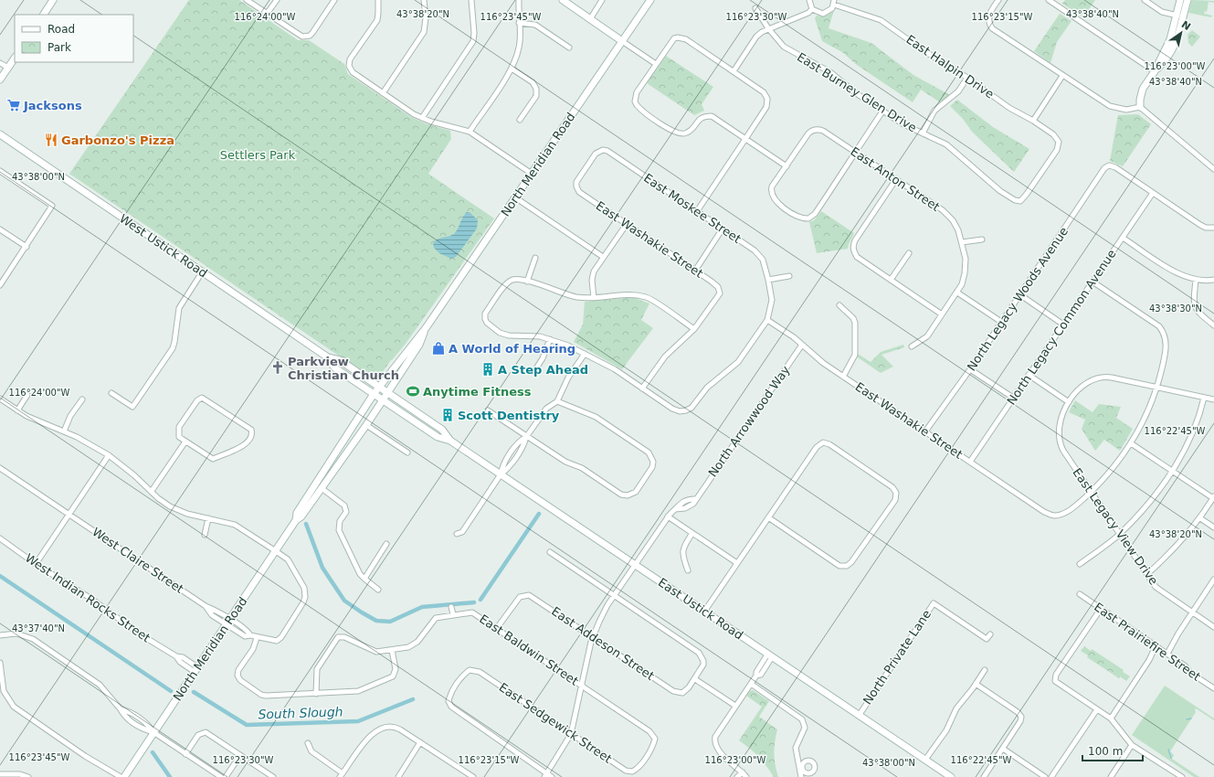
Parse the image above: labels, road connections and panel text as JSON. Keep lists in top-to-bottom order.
{
  "streets": {
    "main road": ["North Meridian Road", "West Ustick Road", "East Ustick Road"],
    "street": [
      "East Halpin Drive",
      "East Burney Glen Drive",
      "East Anton Street",
      "East Moskee Street",
      "East Washakie Street",
      "North Legacy Woods Avenue",
      "North Legacy Common Avenue",
      "North Arrowwood Way",
      "East Legacy View Drive",
      "West Claire Street",
      "West Indian Rocks Street",
      "East Prairiefire Street",
      "East Addeson Street",
      "East Baldwin Street",
      "North Private Lane",
      "East Sedgewick Street"
    ]
  },
  "crossings": [
    ["East Halpin Drive", "East Burney Glen Drive"],
    ["North Meridian Road", "West Ustick Road"],
    ["North Meridian Road", "West Claire Street"],
    ["North Meridian Road", "West Indian Rocks Street"],
    ["North Meridian Road", "East Ustick Road"],
    ["East Moskee Street", "East Washakie Street"],
    ["East Washakie Street", "North Legacy Woods Avenue"],
    ["East Washakie Street", "North Legacy Common Avenue"],
    ["East Washakie Street", "North Arrowwood Way"],
    ["East Washakie Street", "East Legacy View Drive"],
    ["West Ustick Road", "East Ustick Road"],
    ["North Legacy Woods Avenue", "North Legacy Common Avenue"],
    ["North Arrowwood Way", "East Ustick Road"],
    ["North Arrowwood Way", "East Addeson Street"],
    ["North Arrowwood Way", "East Baldwin Street"],
    ["North Arrowwood Way", "East Sedgewick Street"],
    ["East Ustick Road", "North Private Lane"],
    ["East Addeson Street", "East Baldwin Street"],
    ["East Baldwin Street", "East Sedgewick Street"]
  ],
  "water": ["South Slough"],
  "parks": ["Settlers Park"],
  "places": {
    "supermarket": ["Jacksons"],
    "restaurant": ["Garbonzo's Pizza"],
    "shop": ["A World of Hearing"],
    "church": ["Parkview Christian Church"],
    "building": ["A Step Ahead", "Scott Dentistry"],
    "sports": ["Anytime Fitness"]
  },
  "legend": ["Road", "Park"],
  "scale_bar": "100 m",
  "north": "top right",
  "coordinates": [
    "43°38'20\"N",
    "43°38'40\"N",
    "116°24'00\"W",
    "116°23'45\"W",
    "116°23'30\"W",
    "116°23'15\"W",
    "116°23'00\"W",
    "43°38'00\"N",
    "43°38'30\"N",
    "116°22'45\"W",
    "43°37'40\"N"
  ]
}
